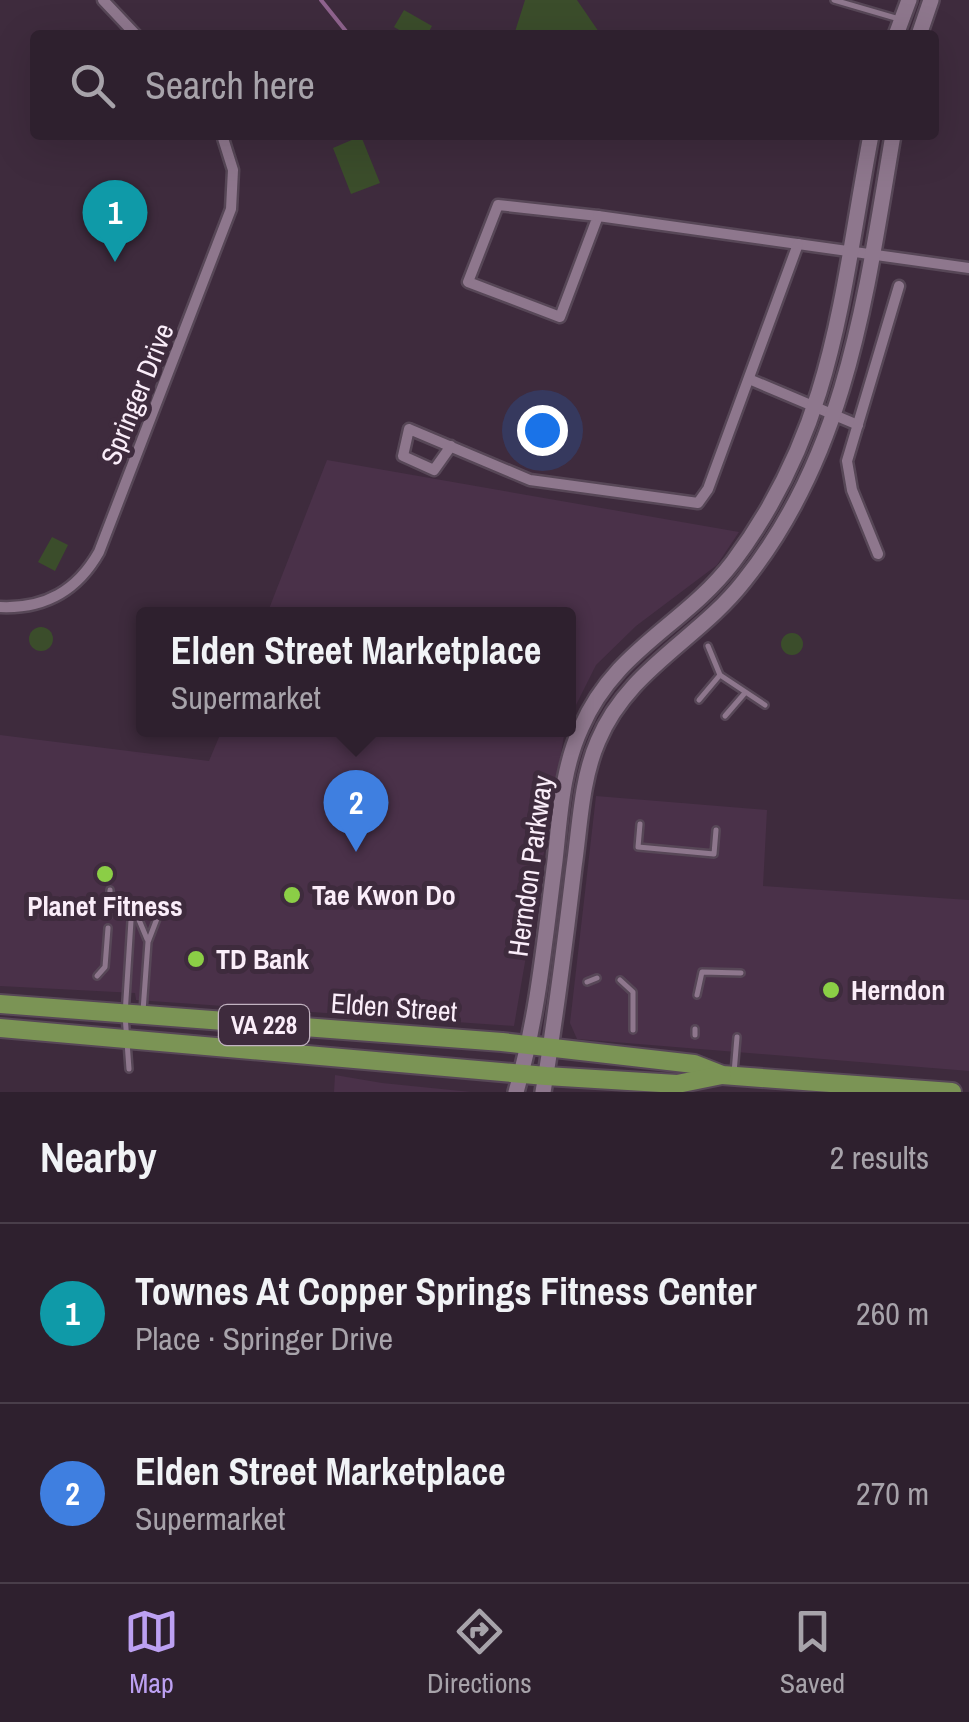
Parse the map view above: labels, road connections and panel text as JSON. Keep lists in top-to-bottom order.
{
  "streets": {
    "main road": ["Herndon Parkway", "Elden Street", "VA 228"],
    "street": ["Springer Drive"]
  },
  "crossings": [
    ["Herndon Parkway", "Elden Street"]
  ],
  "places": [
    "Planet Fitness",
    "Tae Kwon Do",
    "TD Bank",
    "Herndon"
  ],
  "page": {
    "search": "Search here",
    "pins": ["1", "2"],
    "popup": ["Elden Street Marketplace", "Supermarket"],
    "heading": ["Nearby", "2 results"],
    "list": [
      {
        "mark": "1",
        "name": "Townes At Copper Springs Fitness Center",
        "note": "Place · Springer Drive",
        "value": "260 m"
      },
      {
        "mark": "2",
        "name": "Elden Street Marketplace",
        "note": "Supermarket",
        "value": "270 m"
      }
    ],
    "nav": ["Map", "Directions", "Saved"]
  }
}
